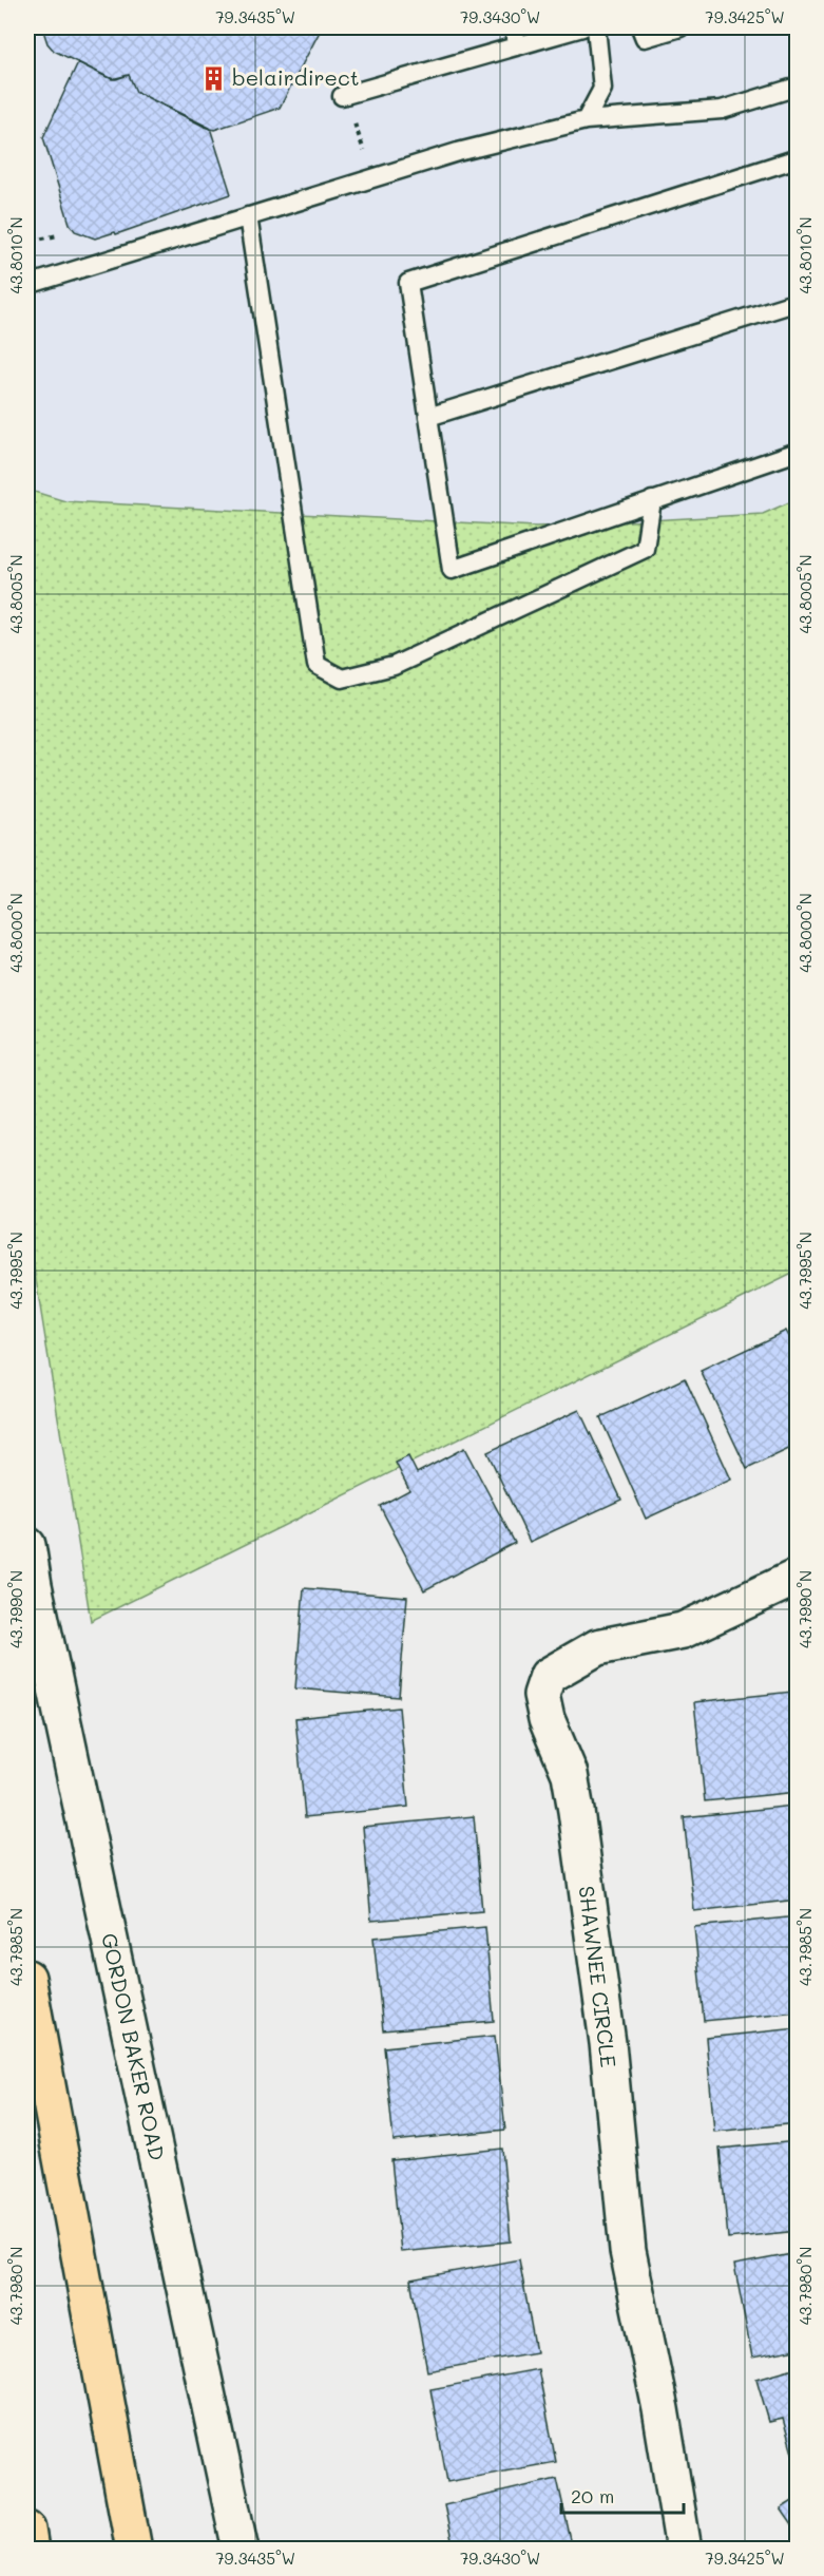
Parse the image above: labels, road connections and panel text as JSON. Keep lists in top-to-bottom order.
{
  "streets": {
    "street": ["SHAWNEE CIRCLE", "GORDON BAKER ROAD"]
  },
  "places": {
    "building": ["belairdirect"]
  },
  "scale_bar": "20 m",
  "coordinates": [
    "79.3435°W",
    "79.3430°W",
    "79.3425°W",
    "43.8010°N",
    "43.8005°N",
    "43.8000°N",
    "43.7995°N",
    "43.7990°N",
    "43.7985°N",
    "43.7980°N"
  ]
}
